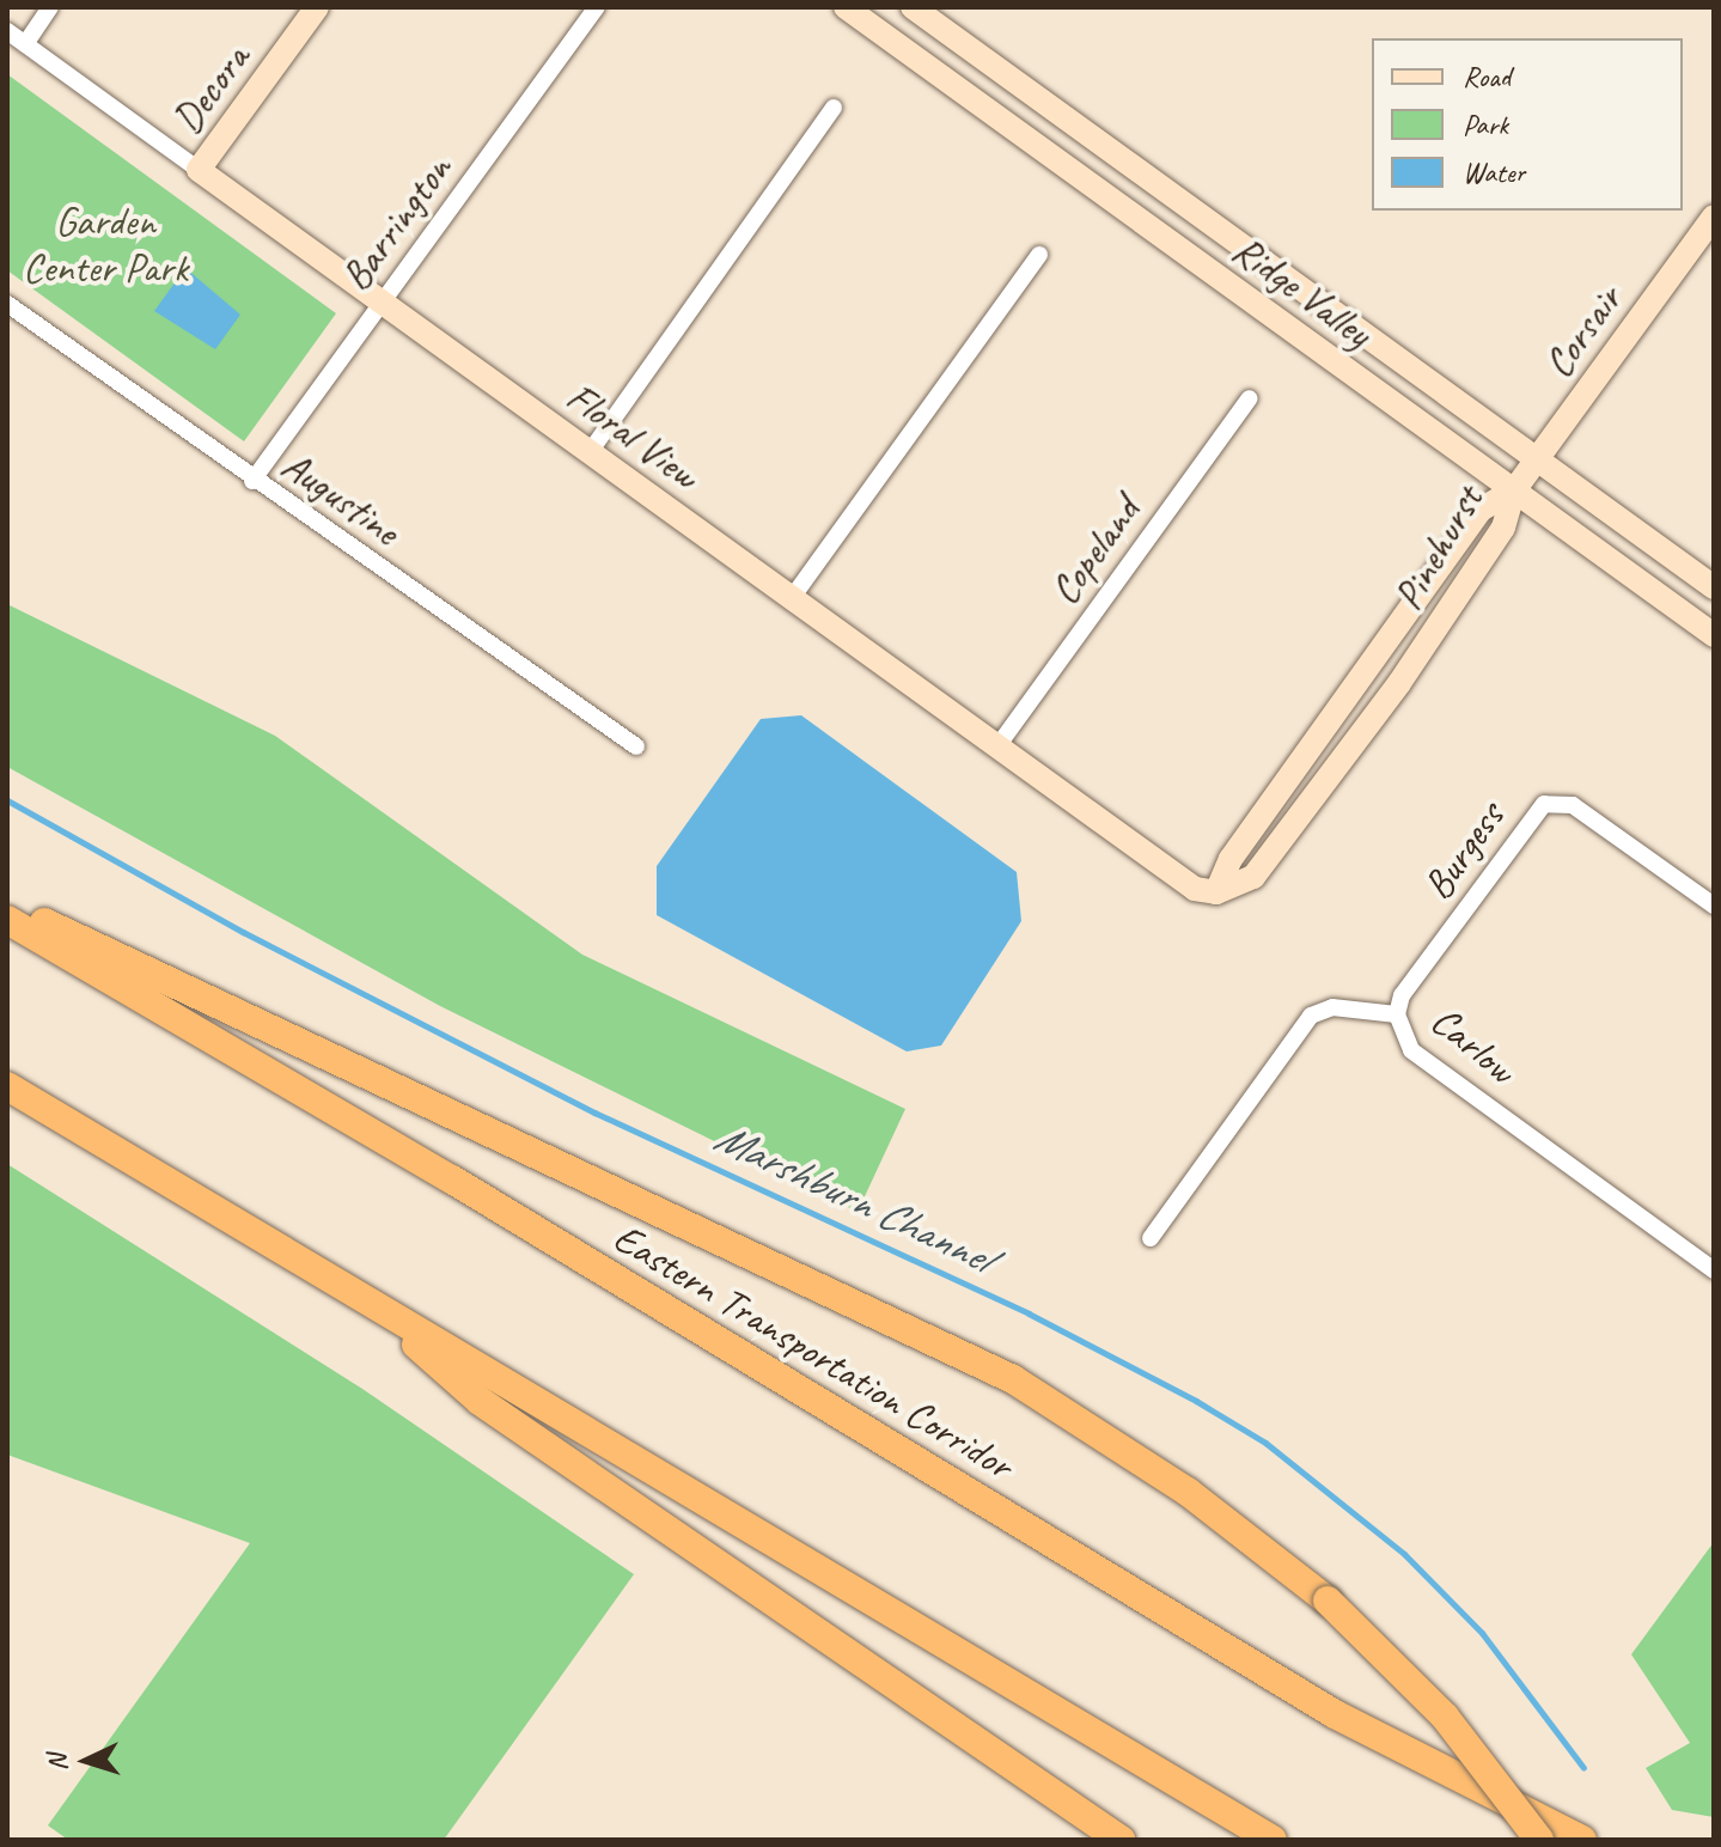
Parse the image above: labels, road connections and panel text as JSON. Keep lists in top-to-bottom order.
{
  "streets": {
    "highway": ["Eastern Transportation Corridor"],
    "street": [
      "Decora",
      "Barrington",
      "Ridge Valley",
      "Corsair",
      "Floral View",
      "Augustine",
      "Pinehurst",
      "Copeland",
      "Burgess",
      "Carlow"
    ]
  },
  "crossings": [
    ["Decora", "Floral View"],
    ["Barrington", "Floral View"],
    ["Barrington", "Augustine"],
    ["Ridge Valley", "Corsair"],
    ["Ridge Valley", "Pinehurst"],
    ["Corsair", "Pinehurst"],
    ["Floral View", "Pinehurst"],
    ["Floral View", "Copeland"],
    ["Burgess", "Carlow"]
  ],
  "water": ["Marshburn Channel"],
  "parks": ["Garden Center Park"],
  "legend": ["Road", "Park", "Water"],
  "north": "left"
}
